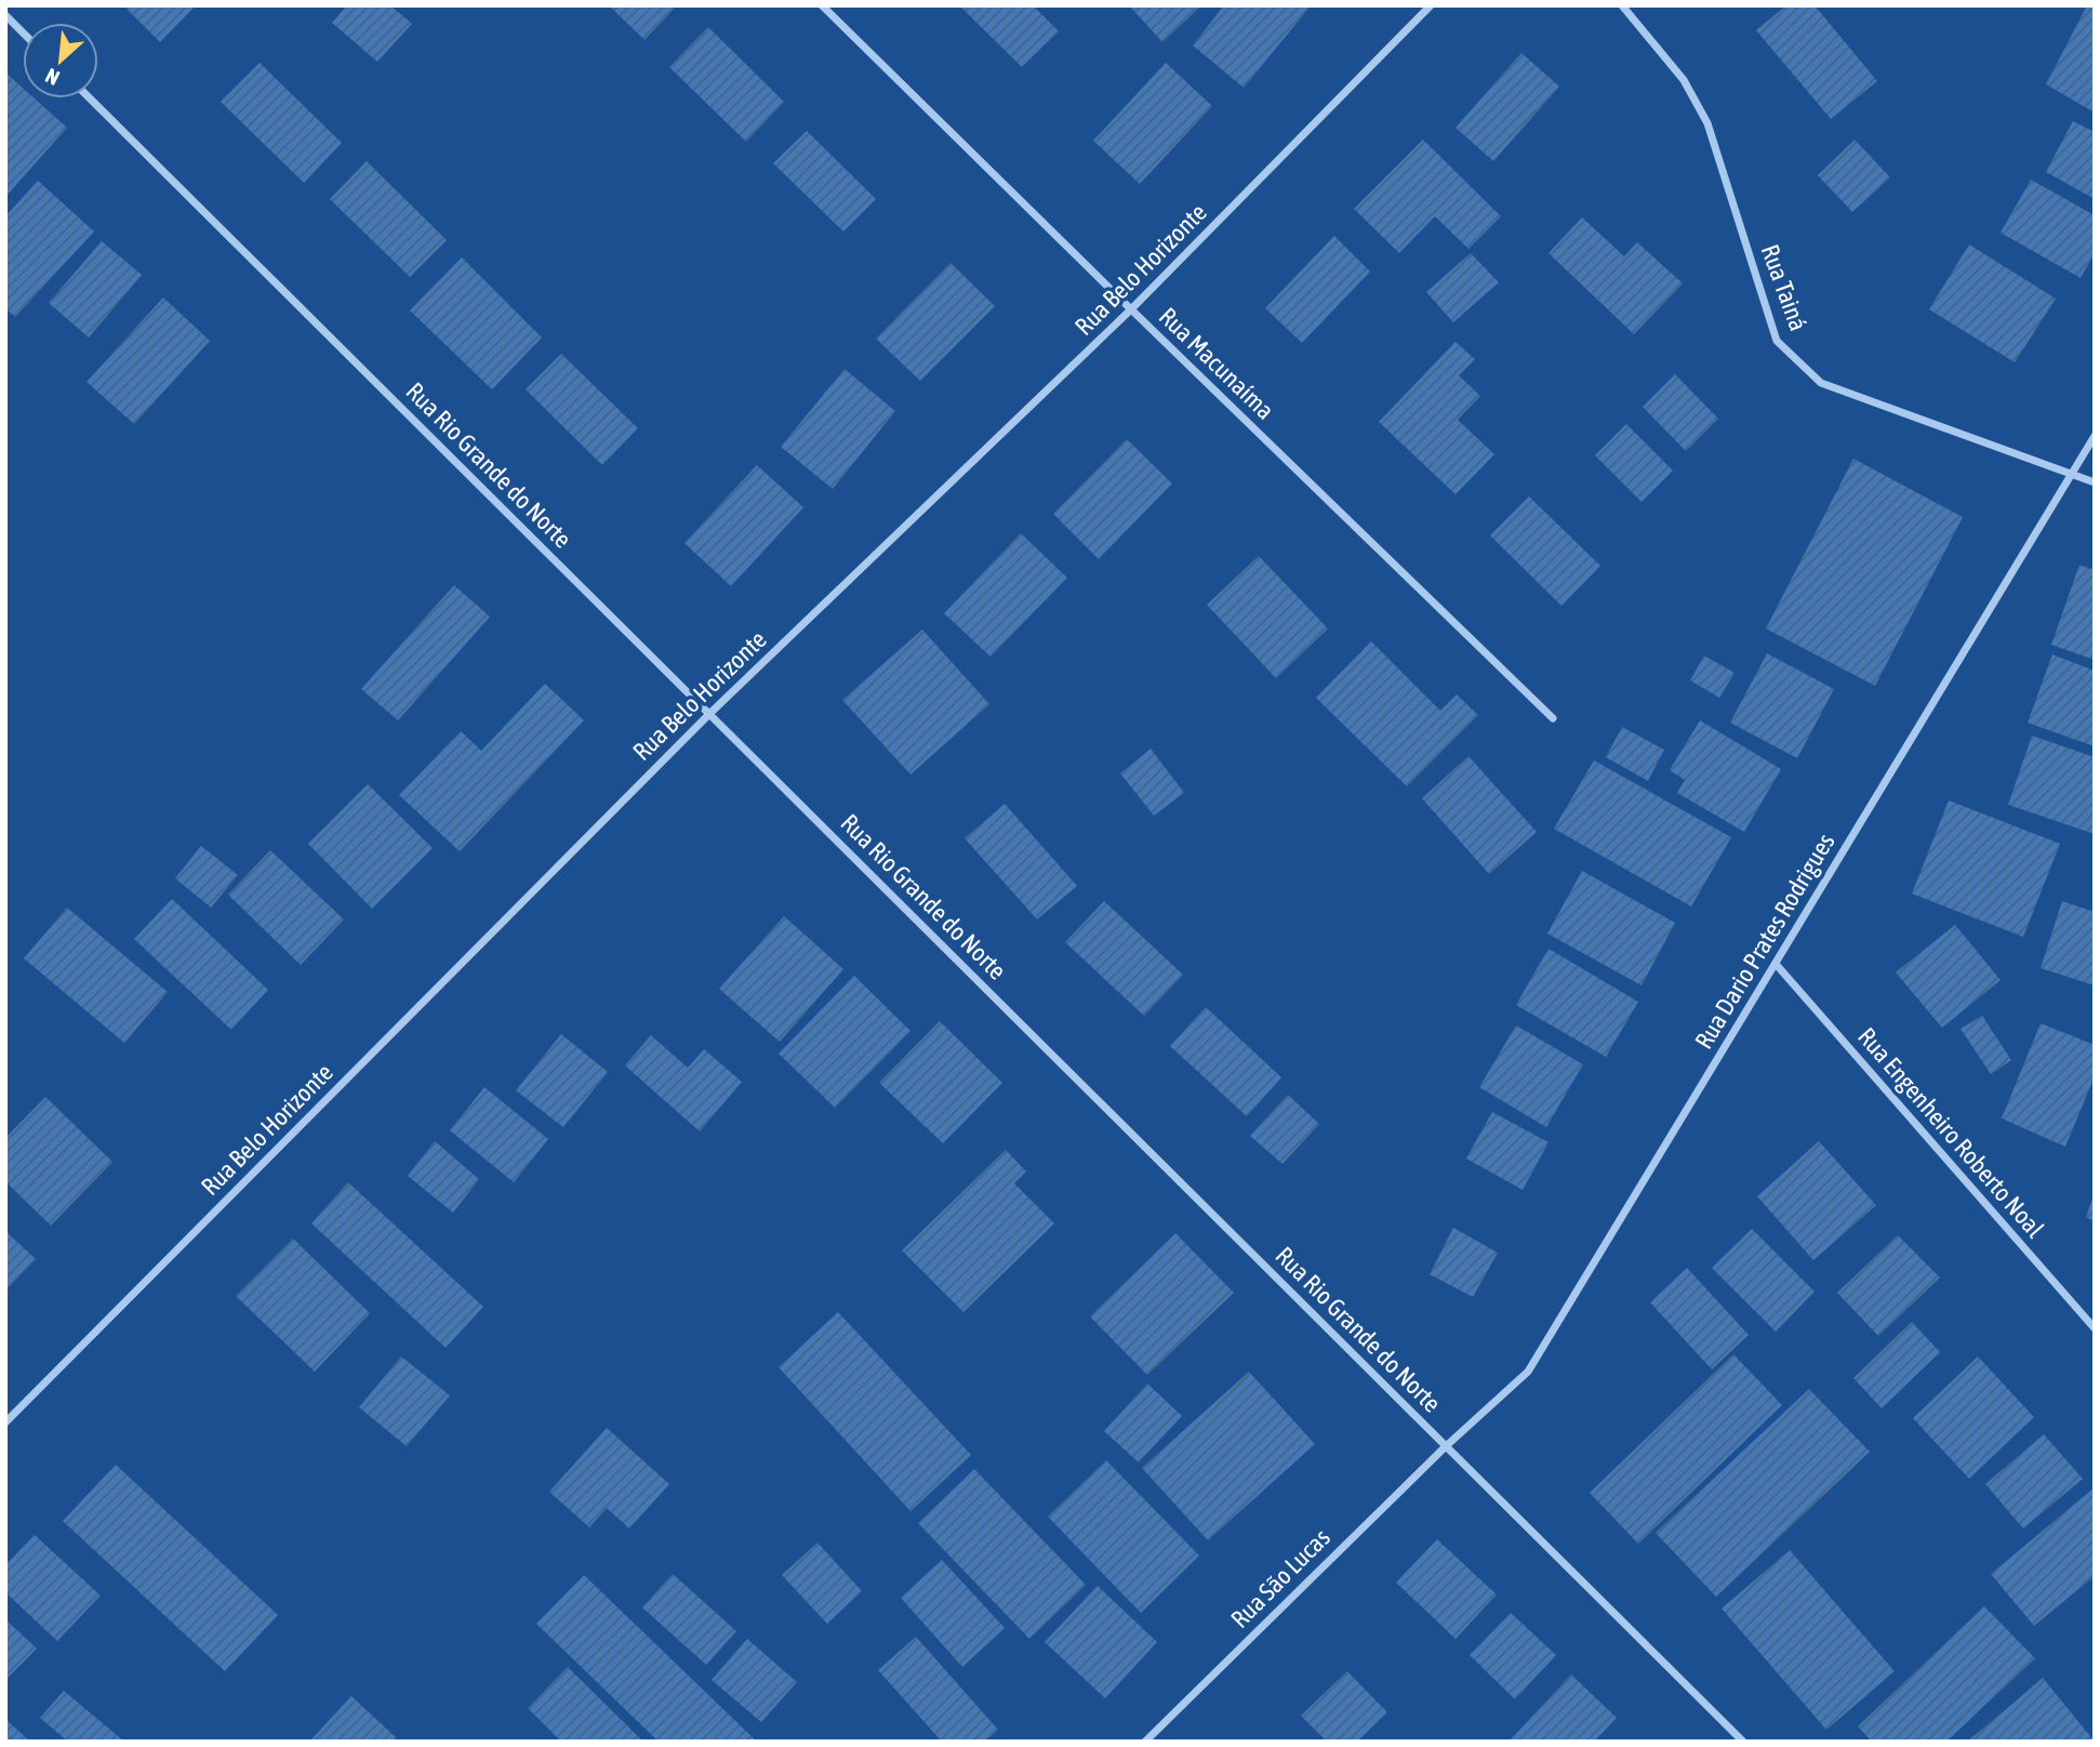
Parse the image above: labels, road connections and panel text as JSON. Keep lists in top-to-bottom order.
{
  "streets": {
    "street": [
      "Rua Belo Horizonte",
      "Rua Tainá",
      "Rua Macunaíma",
      "Rua Rio Grande do Norte",
      "Rua Dario Prates Rodrigues",
      "Rua Engenheiro Roberto Noal",
      "Rua São Lucas"
    ]
  },
  "crossings": [
    ["Rua Belo Horizonte", "Rua Macunaíma"],
    ["Rua Belo Horizonte", "Rua Rio Grande do Norte"],
    ["Rua Tainá", "Rua Dario Prates Rodrigues"],
    ["Rua Rio Grande do Norte", "Rua Dario Prates Rodrigues"],
    ["Rua Rio Grande do Norte", "Rua São Lucas"],
    ["Rua Dario Prates Rodrigues", "Rua Engenheiro Roberto Noal"],
    ["Rua Dario Prates Rodrigues", "Rua São Lucas"]
  ],
  "north": "bottom left"
}
